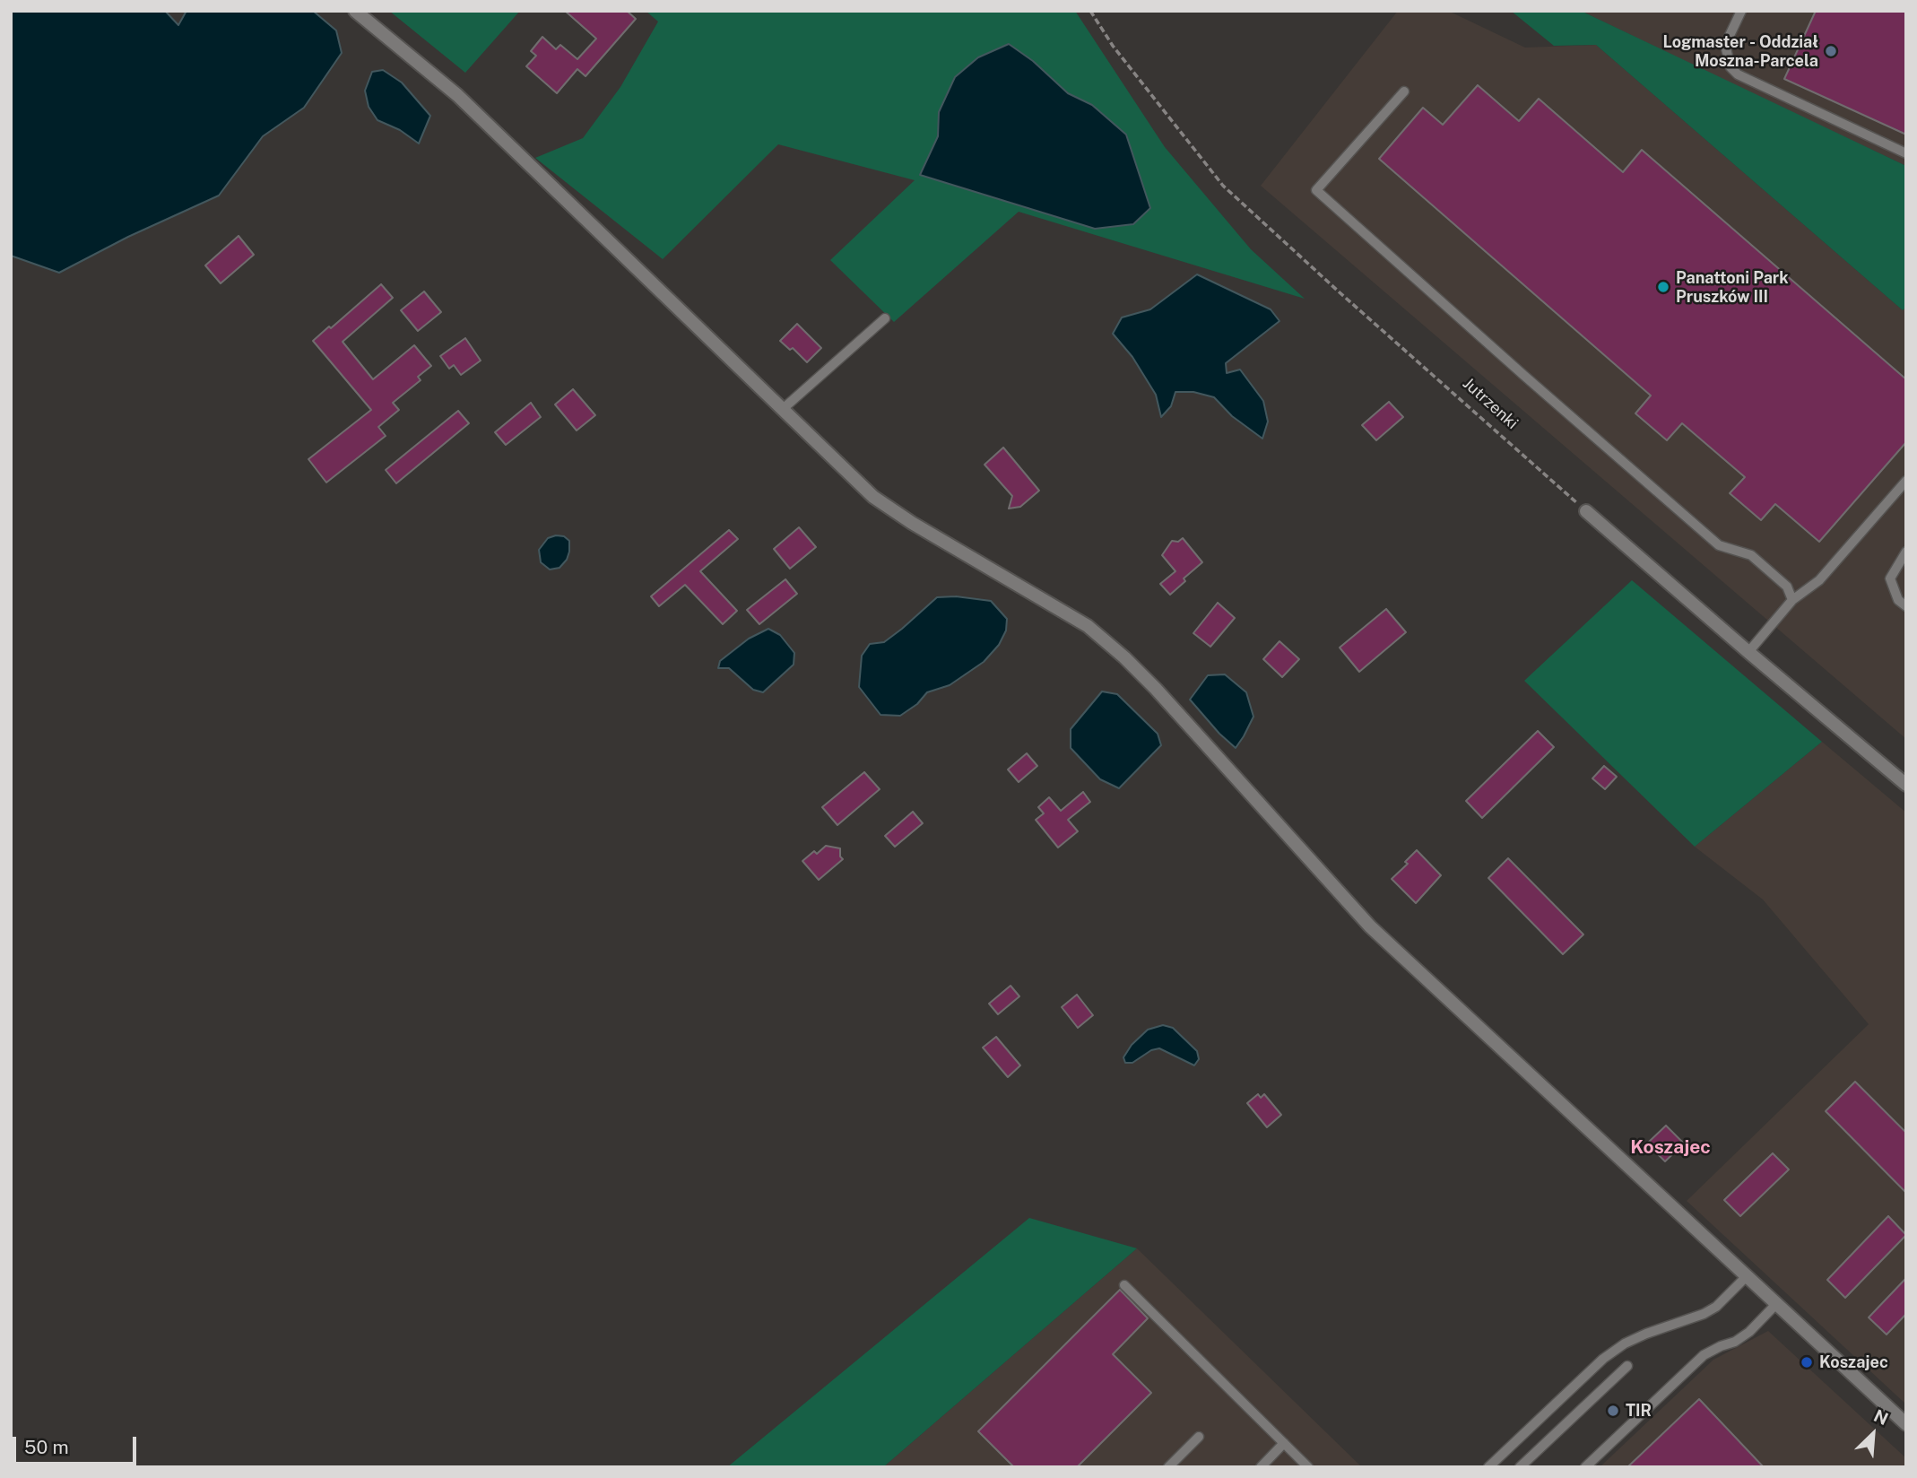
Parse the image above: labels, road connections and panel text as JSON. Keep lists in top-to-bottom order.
{
  "streets": {
    "path": ["Jutrzenki"]
  },
  "districts": ["Koszajec"],
  "places": [
    "Logmaster - Oddział Moszna-Parcela",
    "Panattoni Park Pruszków III",
    "Koszajec",
    "TIR"
  ],
  "scale_bar": "50 m",
  "north": "top right"
}
